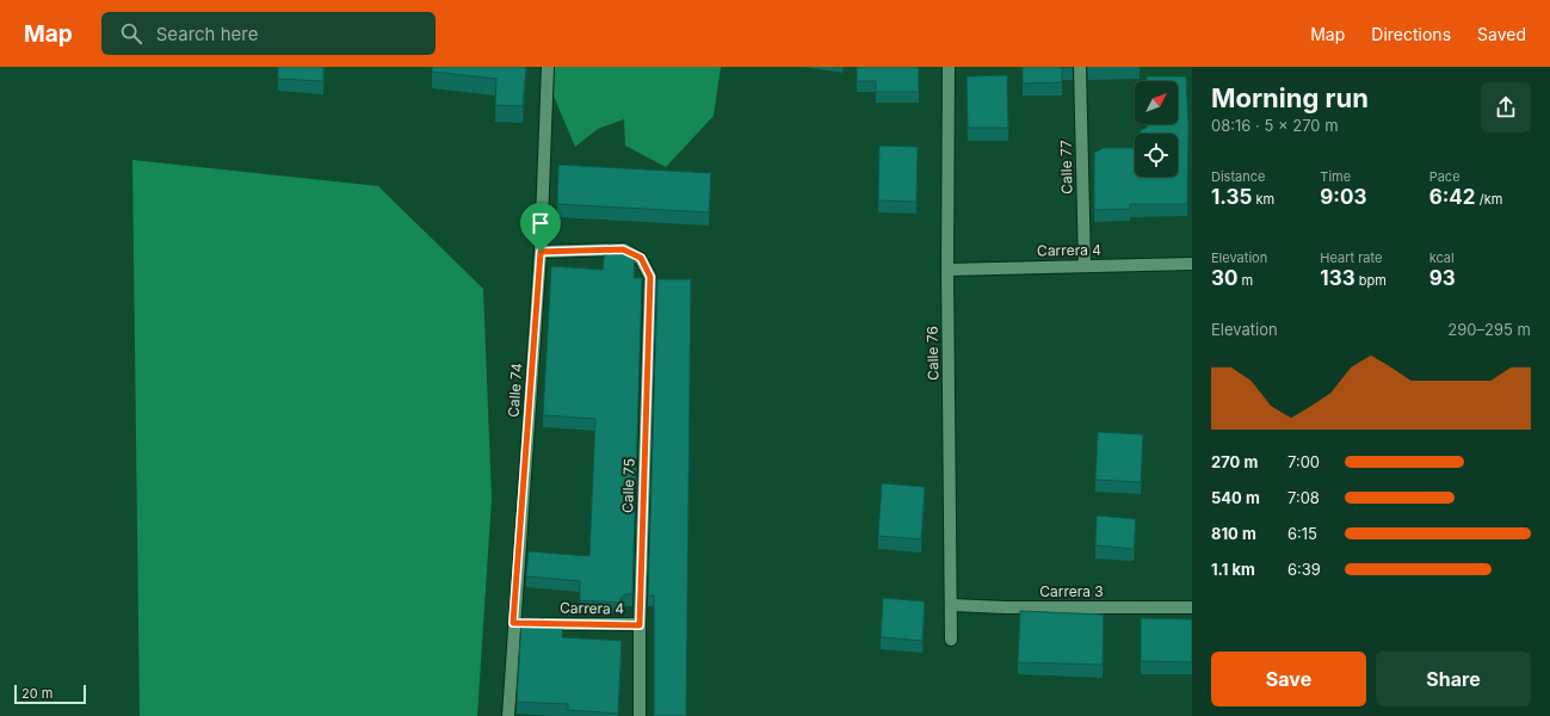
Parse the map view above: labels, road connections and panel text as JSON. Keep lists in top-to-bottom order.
{
  "streets": {
    "street": [
      "Calle 77",
      "Carrera 4",
      "Calle 76",
      "Calle 74",
      "Calle 75",
      "Carrera 3"
    ]
  },
  "crossings": [
    ["Calle 77", "Carrera 4"],
    ["Carrera 4", "Calle 76"],
    ["Carrera 4", "Calle 74"],
    ["Carrera 4", "Calle 75"],
    ["Calle 76", "Carrera 3"],
    ["Calle 74", "Calle 75"]
  ],
  "scale_bar": "20 m",
  "north": "top right",
  "page": {
    "header": "Map",
    "search": "Search here",
    "nav": ["Map", "Directions", "Saved"],
    "heading": ["Morning run", "08:16 · 5 × 270 m"],
    "stats": [
      ["Distance", "1.35 km"],
      ["Time", "9:03"],
      ["Pace", "6:42 /km"],
      ["Elevation", "30 m"],
      ["Heart rate", "133 bpm"],
      ["kcal", "93"]
    ],
    "chart": ["Elevation", "290–295 m"],
    "list": [
      {
        "name": "270 m",
        "note": "7:00"
      },
      {
        "name": "540 m",
        "note": "7:08"
      },
      {
        "name": "810 m",
        "note": "6:15"
      },
      {
        "name": "1.1 km",
        "note": "6:39"
      }
    ],
    "buttons": ["Save", "Share"],
    "scale": "20 m"
  }
}
